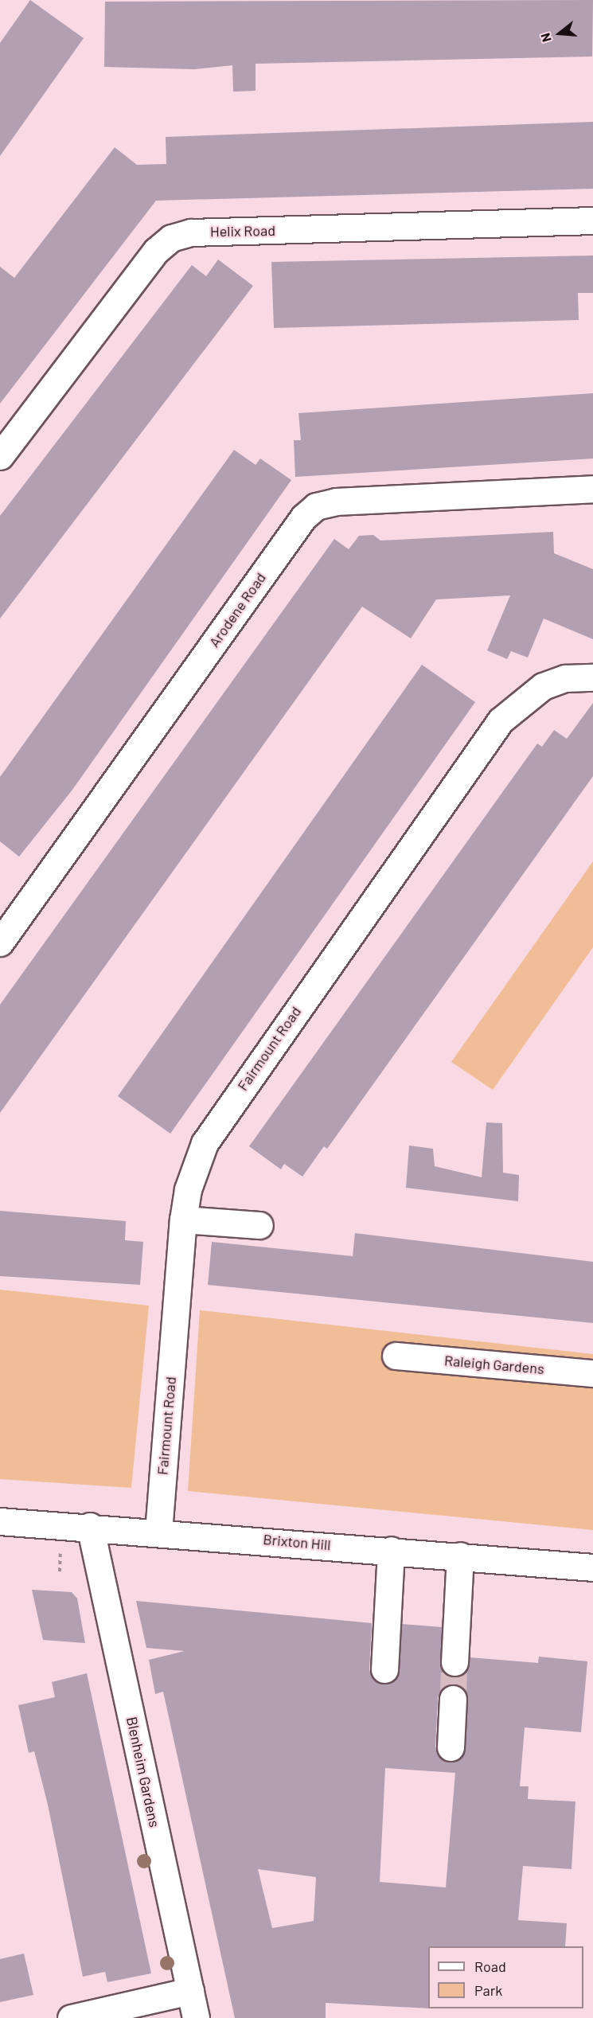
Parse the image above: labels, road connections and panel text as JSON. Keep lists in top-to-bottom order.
{
  "streets": {
    "main road": [
      "Helix Road",
      "Arodene Road",
      "Fairmount Road",
      "Raleigh Gardens",
      "Brixton Hill",
      "Blenheim Gardens"
    ]
  },
  "crossings": [
    ["Fairmount Road", "Brixton Hill"],
    ["Brixton Hill", "Blenheim Gardens"]
  ],
  "legend": ["Road", "Park"],
  "north": "left"
}
